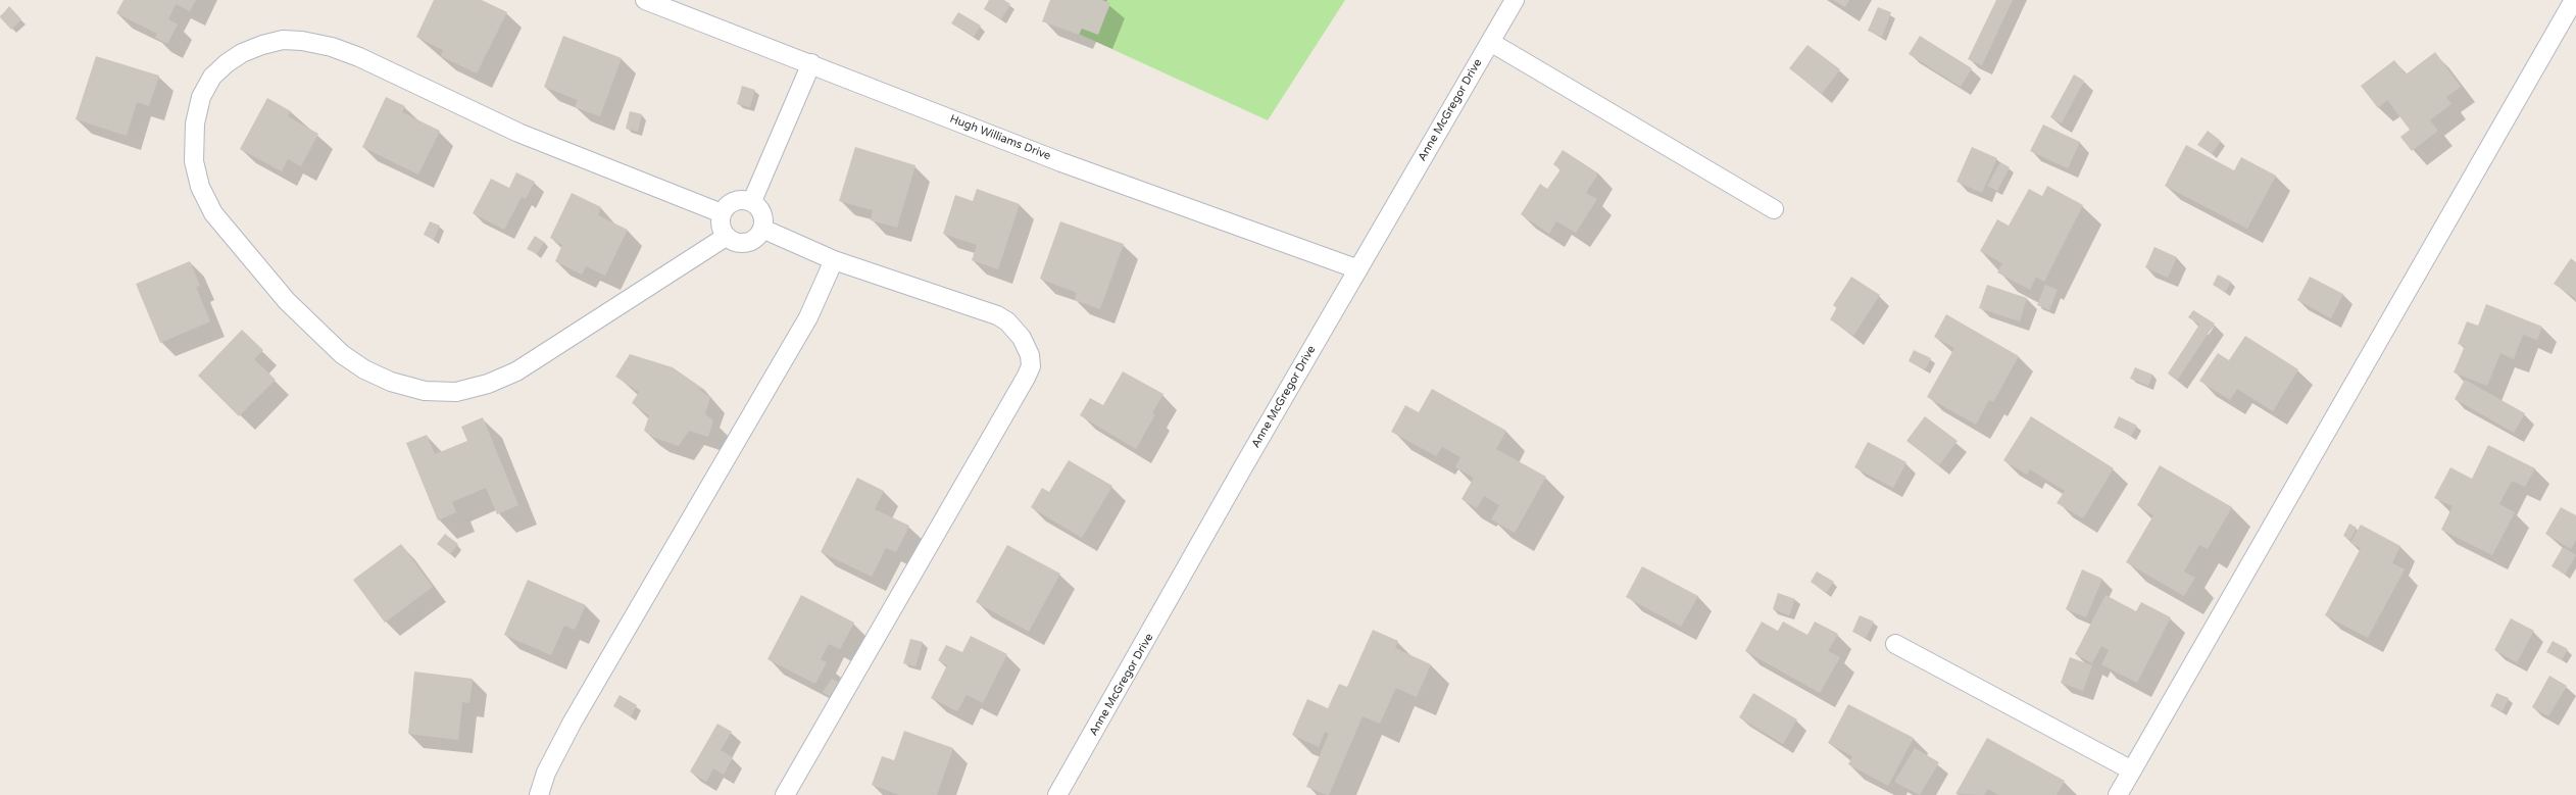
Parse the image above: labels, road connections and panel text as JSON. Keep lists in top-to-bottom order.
{
  "streets": {
    "street": ["Anne McGregor Drive", "Hugh Williams Drive"]
  },
  "crossings": [
    ["Anne McGregor Drive", "Hugh Williams Drive"]
  ]
}
